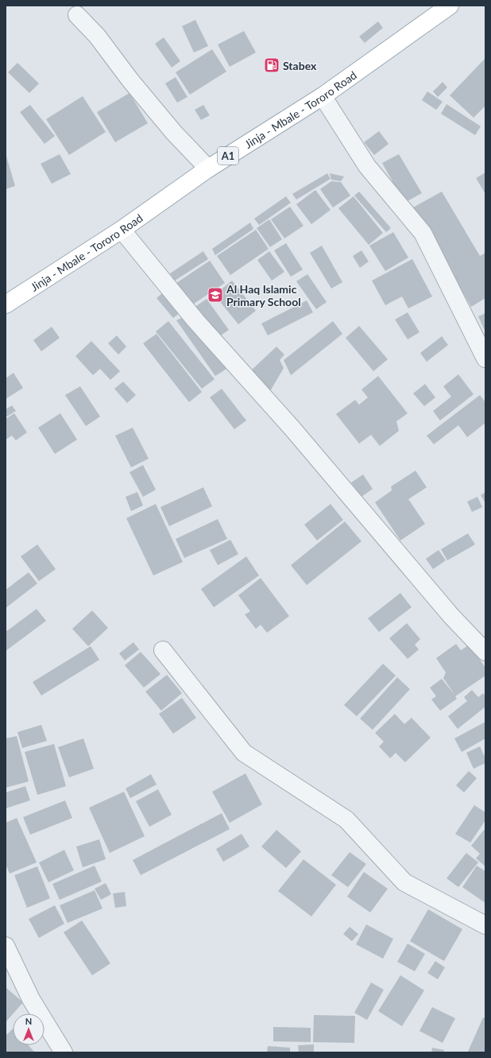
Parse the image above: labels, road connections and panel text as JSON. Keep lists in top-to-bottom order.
{
  "streets": {
    "main road": ["Jinja - Mbale - Tororo Road", "A1"]
  },
  "places": {
    "fuel station": ["Stabex"],
    "school or university": ["Al Haq Islamic Primary School"]
  },
  "north": "top"
}
